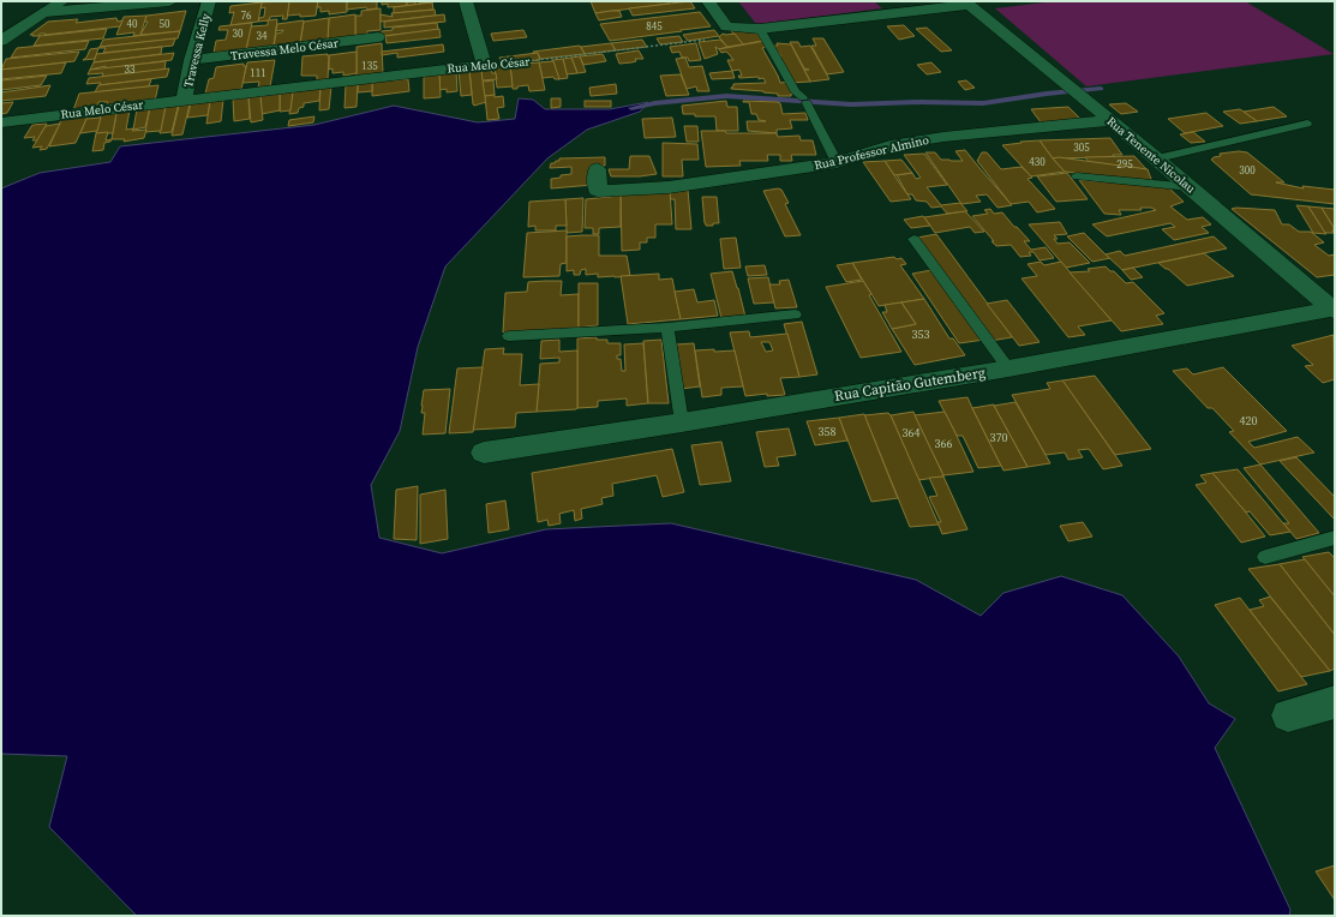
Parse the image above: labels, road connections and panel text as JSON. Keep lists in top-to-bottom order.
{
  "streets": {
    "street": [
      "Travessa Melo César",
      "Travessa Kelly",
      "Rua Melo César",
      "Rua Professor Almino",
      "Rua Tenente Nicolau",
      "Rua Capitão Gutemberg"
    ]
  },
  "crossings": [
    ["Travessa Melo César", "Travessa Kelly"],
    ["Travessa Kelly", "Rua Melo César"],
    ["Rua Professor Almino", "Rua Tenente Nicolau"],
    ["Rua Tenente Nicolau", "Rua Capitão Gutemberg"]
  ],
  "house_numbers": [
    "76",
    "40",
    "50",
    "845",
    "30",
    "34",
    "135",
    "33",
    "111",
    "305",
    "430",
    "295",
    "300",
    "353",
    "420",
    "358",
    "364",
    "370",
    "366"
  ]
}
